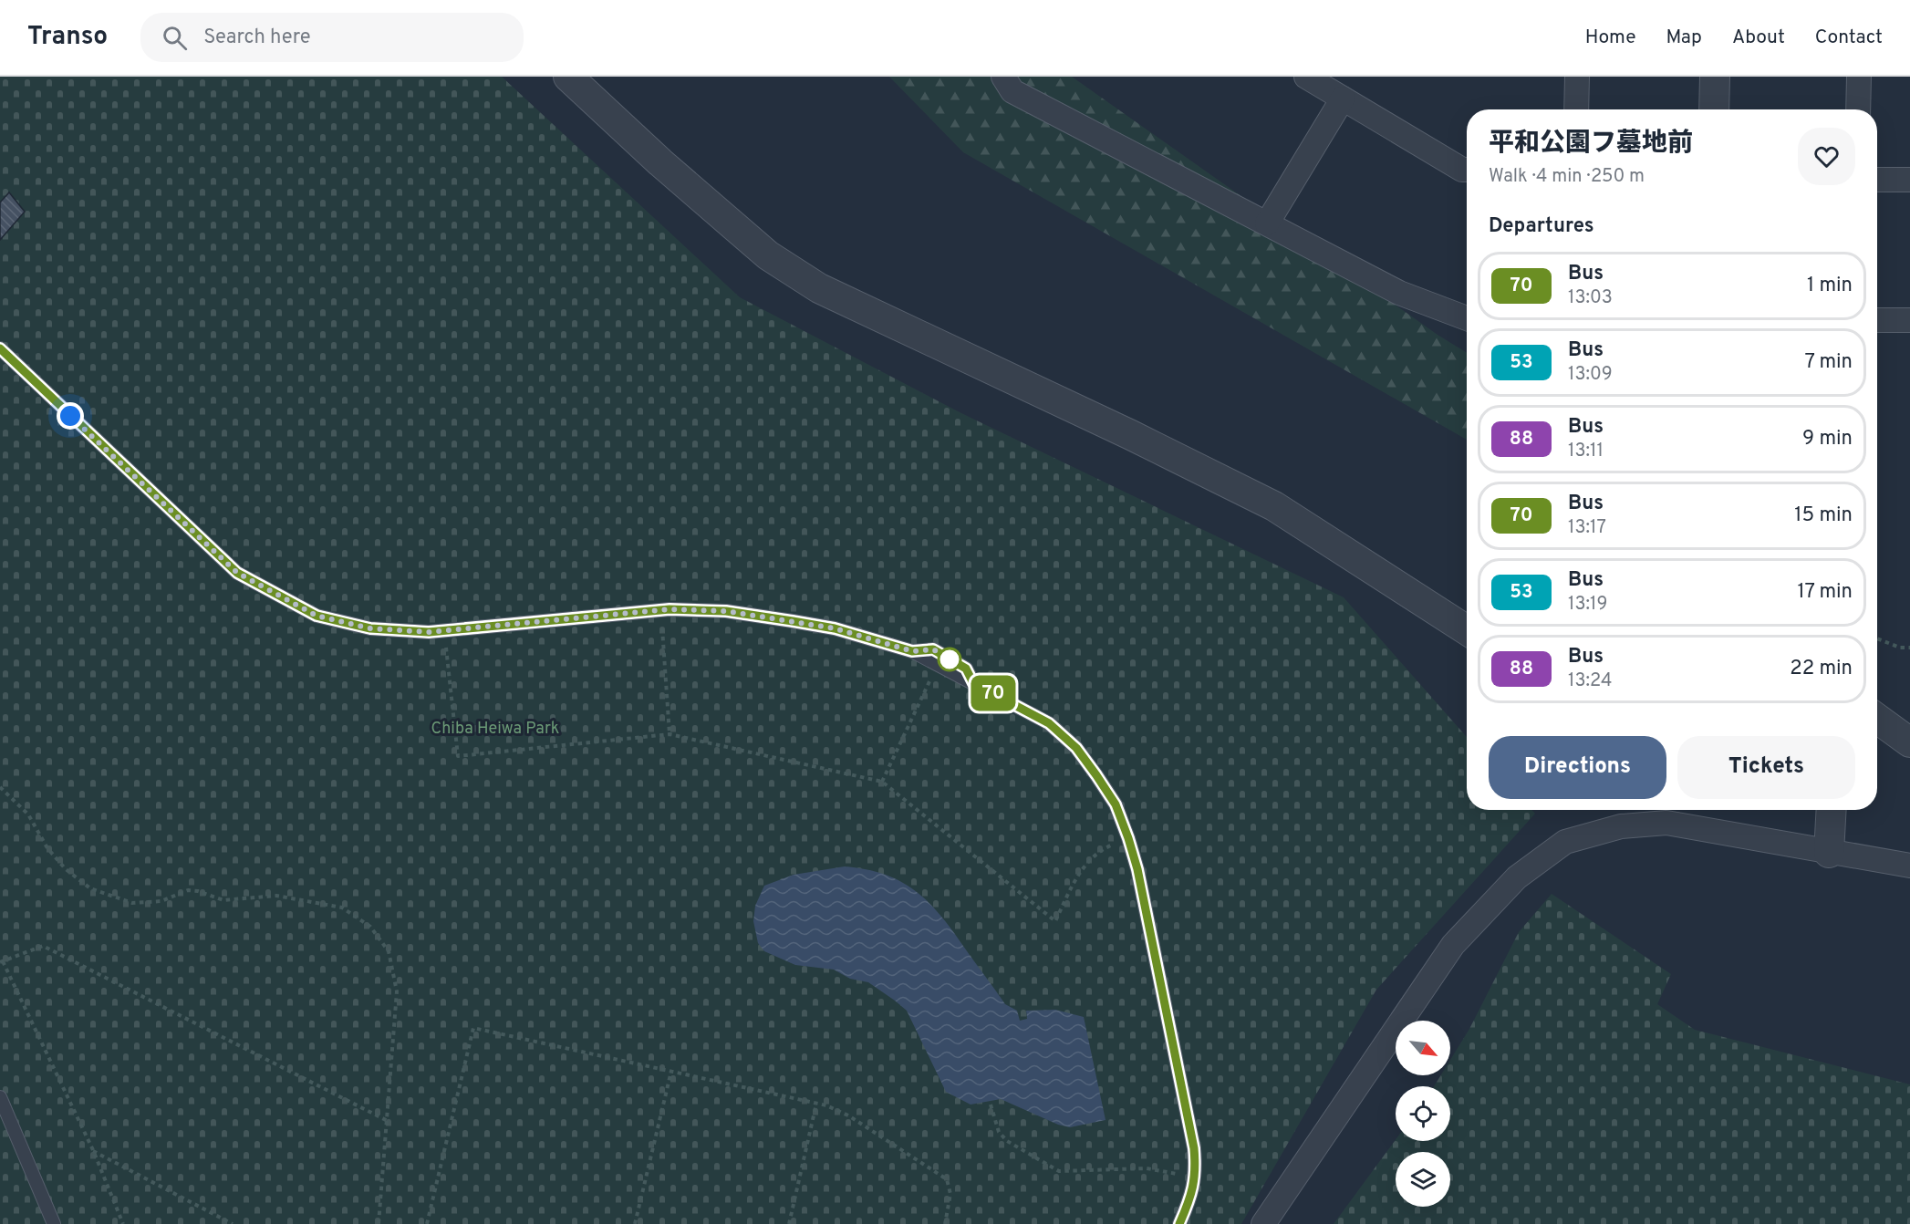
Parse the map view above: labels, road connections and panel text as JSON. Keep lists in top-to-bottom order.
{
  "parks": ["Chiba Heiwa Park"],
  "lines": ["bus line 70"],
  "north": "bottom right",
  "page": {
    "header": "Transo",
    "search": "Search here",
    "nav": [
      "Home",
      "Map",
      "About",
      "Contact"
    ],
    "on_map": "70",
    "heading": [
      ["平和公園フ墓地前", "Walk · 4 min · 250 m"],
      "Departures"
    ],
    "list": [
      {
        "mark": "70",
        "name": "Bus",
        "note": "13:03",
        "value": "1 min"
      },
      {
        "mark": "53",
        "name": "Bus",
        "note": "13:09",
        "value": "7 min"
      },
      {
        "mark": "88",
        "name": "Bus",
        "note": "13:11",
        "value": "9 min"
      },
      {
        "mark": "70",
        "name": "Bus",
        "note": "13:17",
        "value": "15 min"
      },
      {
        "mark": "53",
        "name": "Bus",
        "note": "13:19",
        "value": "17 min"
      },
      {
        "mark": "88",
        "name": "Bus",
        "note": "13:24",
        "value": "22 min"
      }
    ],
    "buttons": ["Directions", "Tickets"]
  }
}
